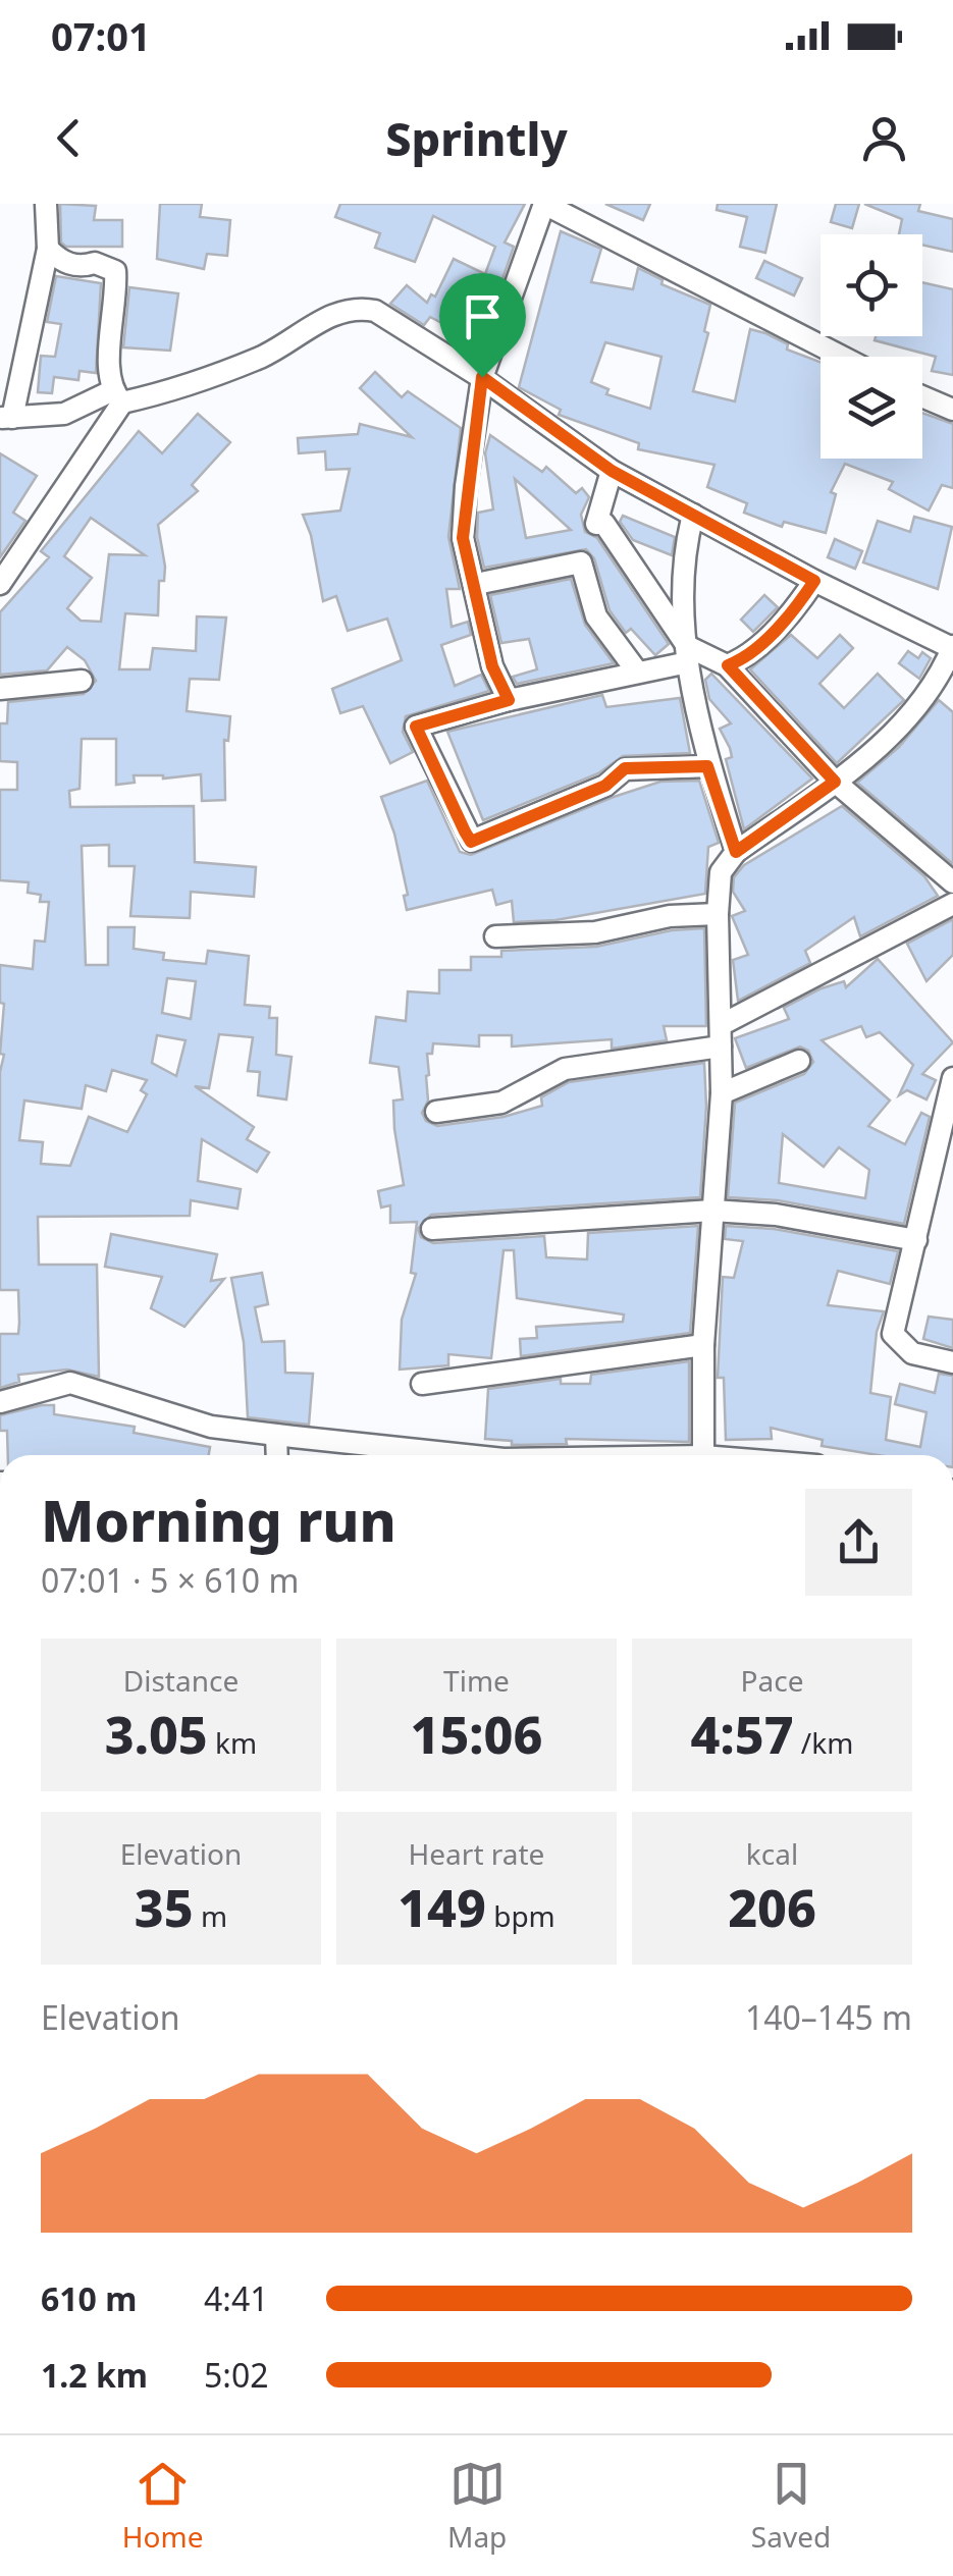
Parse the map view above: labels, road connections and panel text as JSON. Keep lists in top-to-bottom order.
{
  "page": {
    "status": "07:01",
    "header": "Sprintly",
    "heading": ["Morning run", "07:01 · 5 × 610 m"],
    "stats": [
      ["Distance", "3.05 km"],
      ["Time", "15:06"],
      ["Pace", "4:57 /km"],
      ["Elevation", "35 m"],
      ["Heart rate", "149 bpm"],
      ["kcal", "206"]
    ],
    "chart": ["Elevation", "140–145 m"],
    "list": [
      {
        "name": "610 m",
        "note": "4:41"
      },
      {
        "name": "1.2 km",
        "note": "5:02"
      }
    ],
    "tabs": ["Home", "Map", "Saved"]
  }
}
